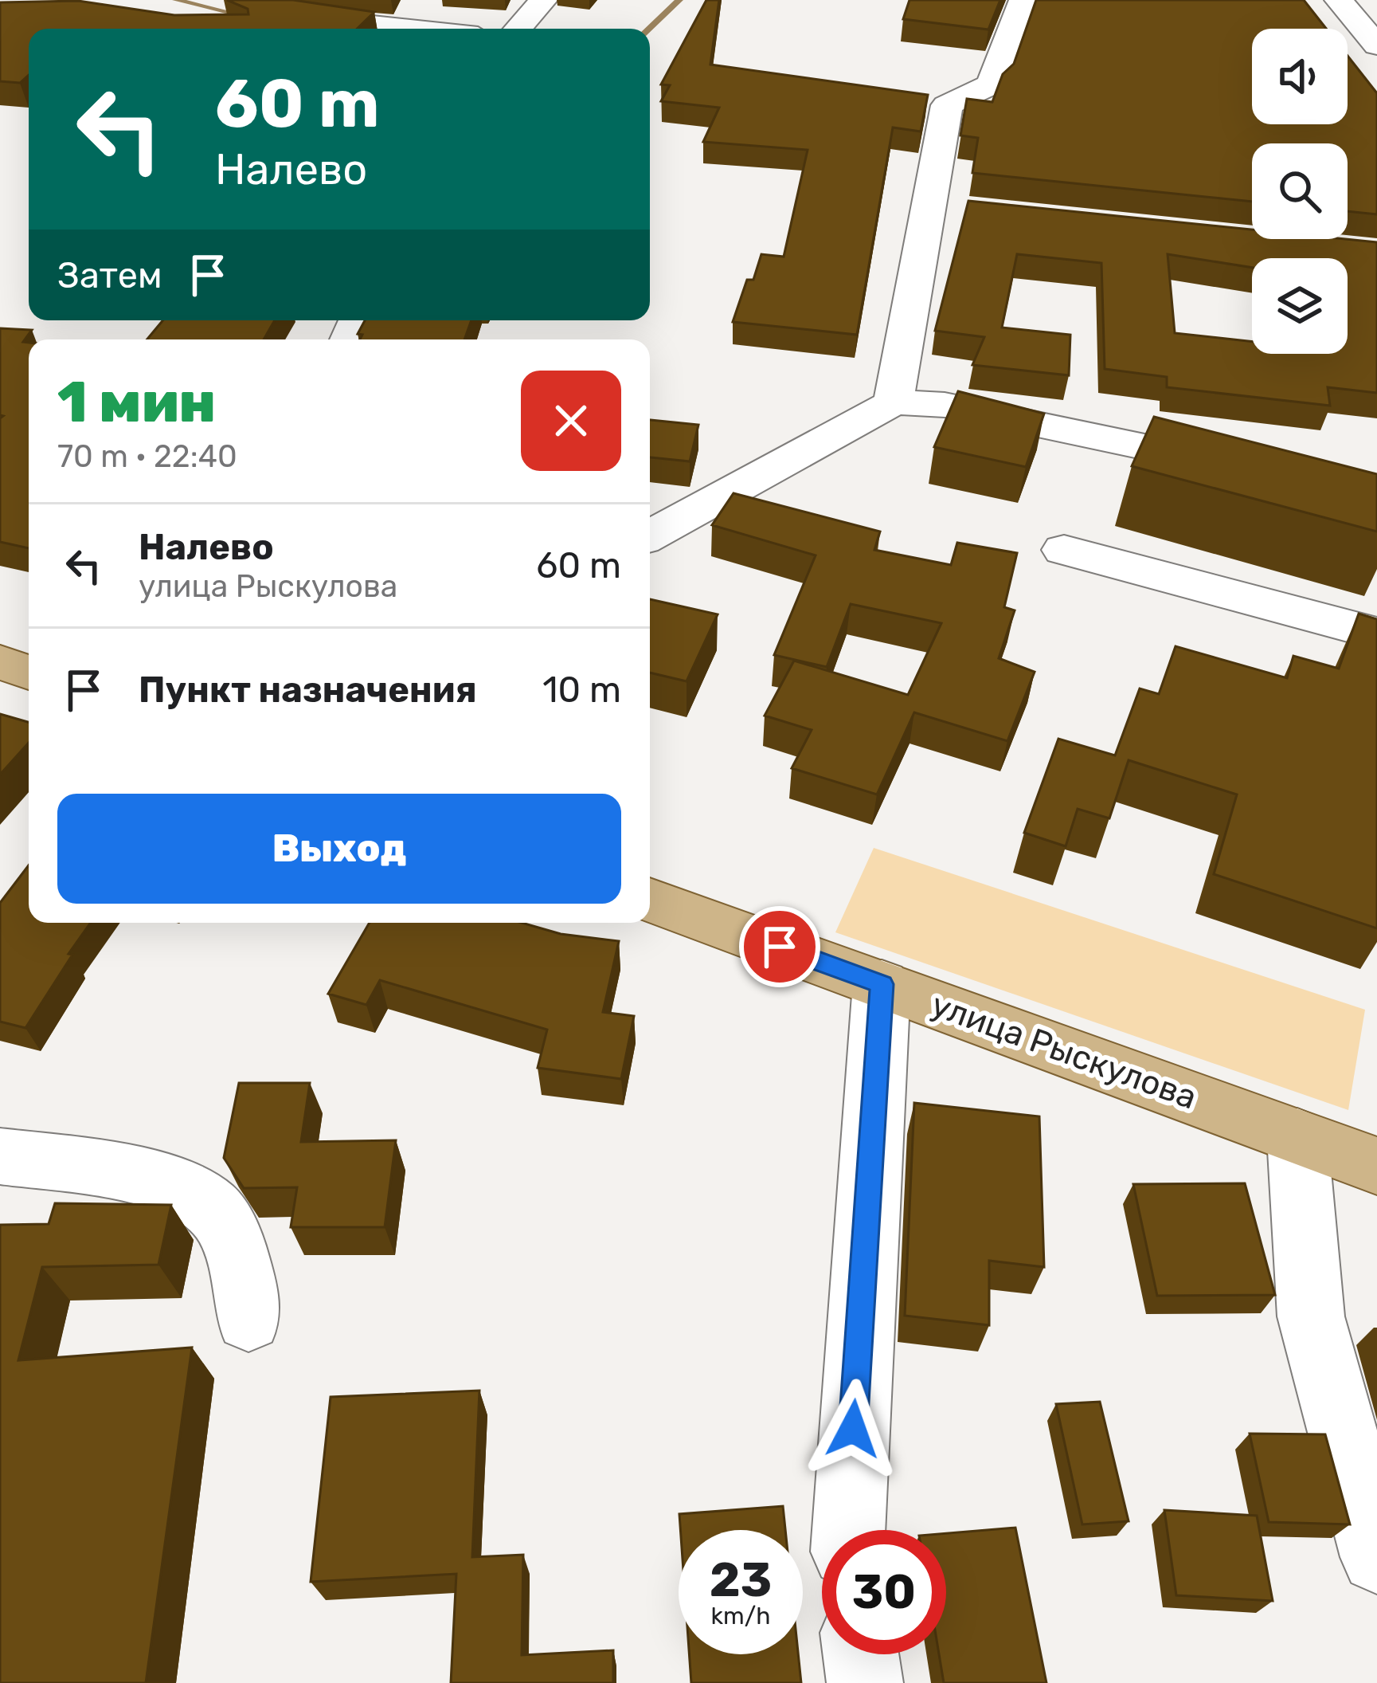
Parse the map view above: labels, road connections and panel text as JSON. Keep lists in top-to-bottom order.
{
  "streets": {
    "main road": ["улица Рыскулова"]
  },
  "page": {
    "turn": ["60 m", "Налево"],
    "then": "Затем",
    "heading": ["1 мин", "70 m · 22:40"],
    "list": [
      {
        "name": "Налево",
        "note": "улица Рыскулова",
        "value": "60 m"
      },
      {
        "name": "Пункт назначения",
        "value": "10 m"
      }
    ],
    "buttons": "Выход",
    "speed": "23 km/h",
    "limit": "30"
  }
}
